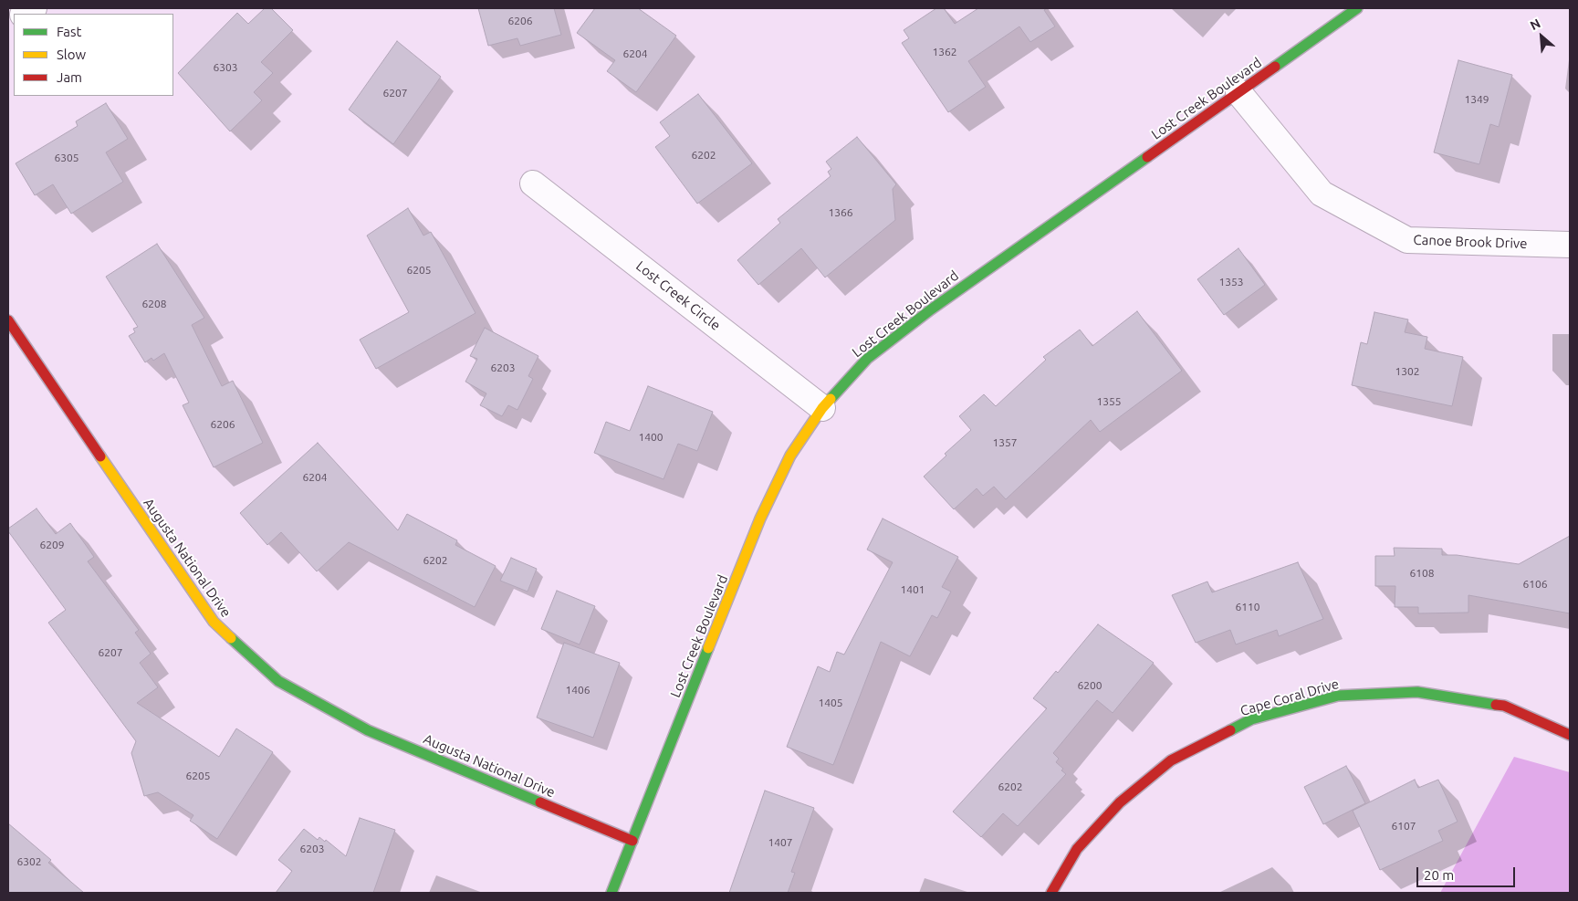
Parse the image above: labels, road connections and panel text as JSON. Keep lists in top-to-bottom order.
{
  "streets": {
    "street": [
      "Lost Creek Boulevard",
      "Canoe Brook Drive",
      "Lost Creek Circle",
      "Augusta National Drive",
      "Cape Coral Drive"
    ]
  },
  "crossings": [
    ["Lost Creek Boulevard", "Canoe Brook Drive"],
    ["Lost Creek Boulevard", "Lost Creek Circle"],
    ["Lost Creek Boulevard", "Augusta National Drive"]
  ],
  "house_numbers": [
    "6206",
    "1362",
    "6204",
    "6303",
    "6207",
    "1349",
    "6202",
    "6305",
    "1366",
    "6205",
    "1353",
    "6208",
    "6203",
    "1302",
    "1355",
    "6206",
    "1400",
    "1357",
    "6204",
    "6209",
    "6202",
    "6108",
    "6106",
    "1401",
    "6110",
    "6207",
    "6200",
    "1406",
    "1405",
    "6205",
    "6202",
    "6107",
    "1407",
    "6203",
    "6302"
  ],
  "legend": ["Fast", "Slow", "Jam"],
  "scale_bar": "20 m",
  "north": "top left"
}
